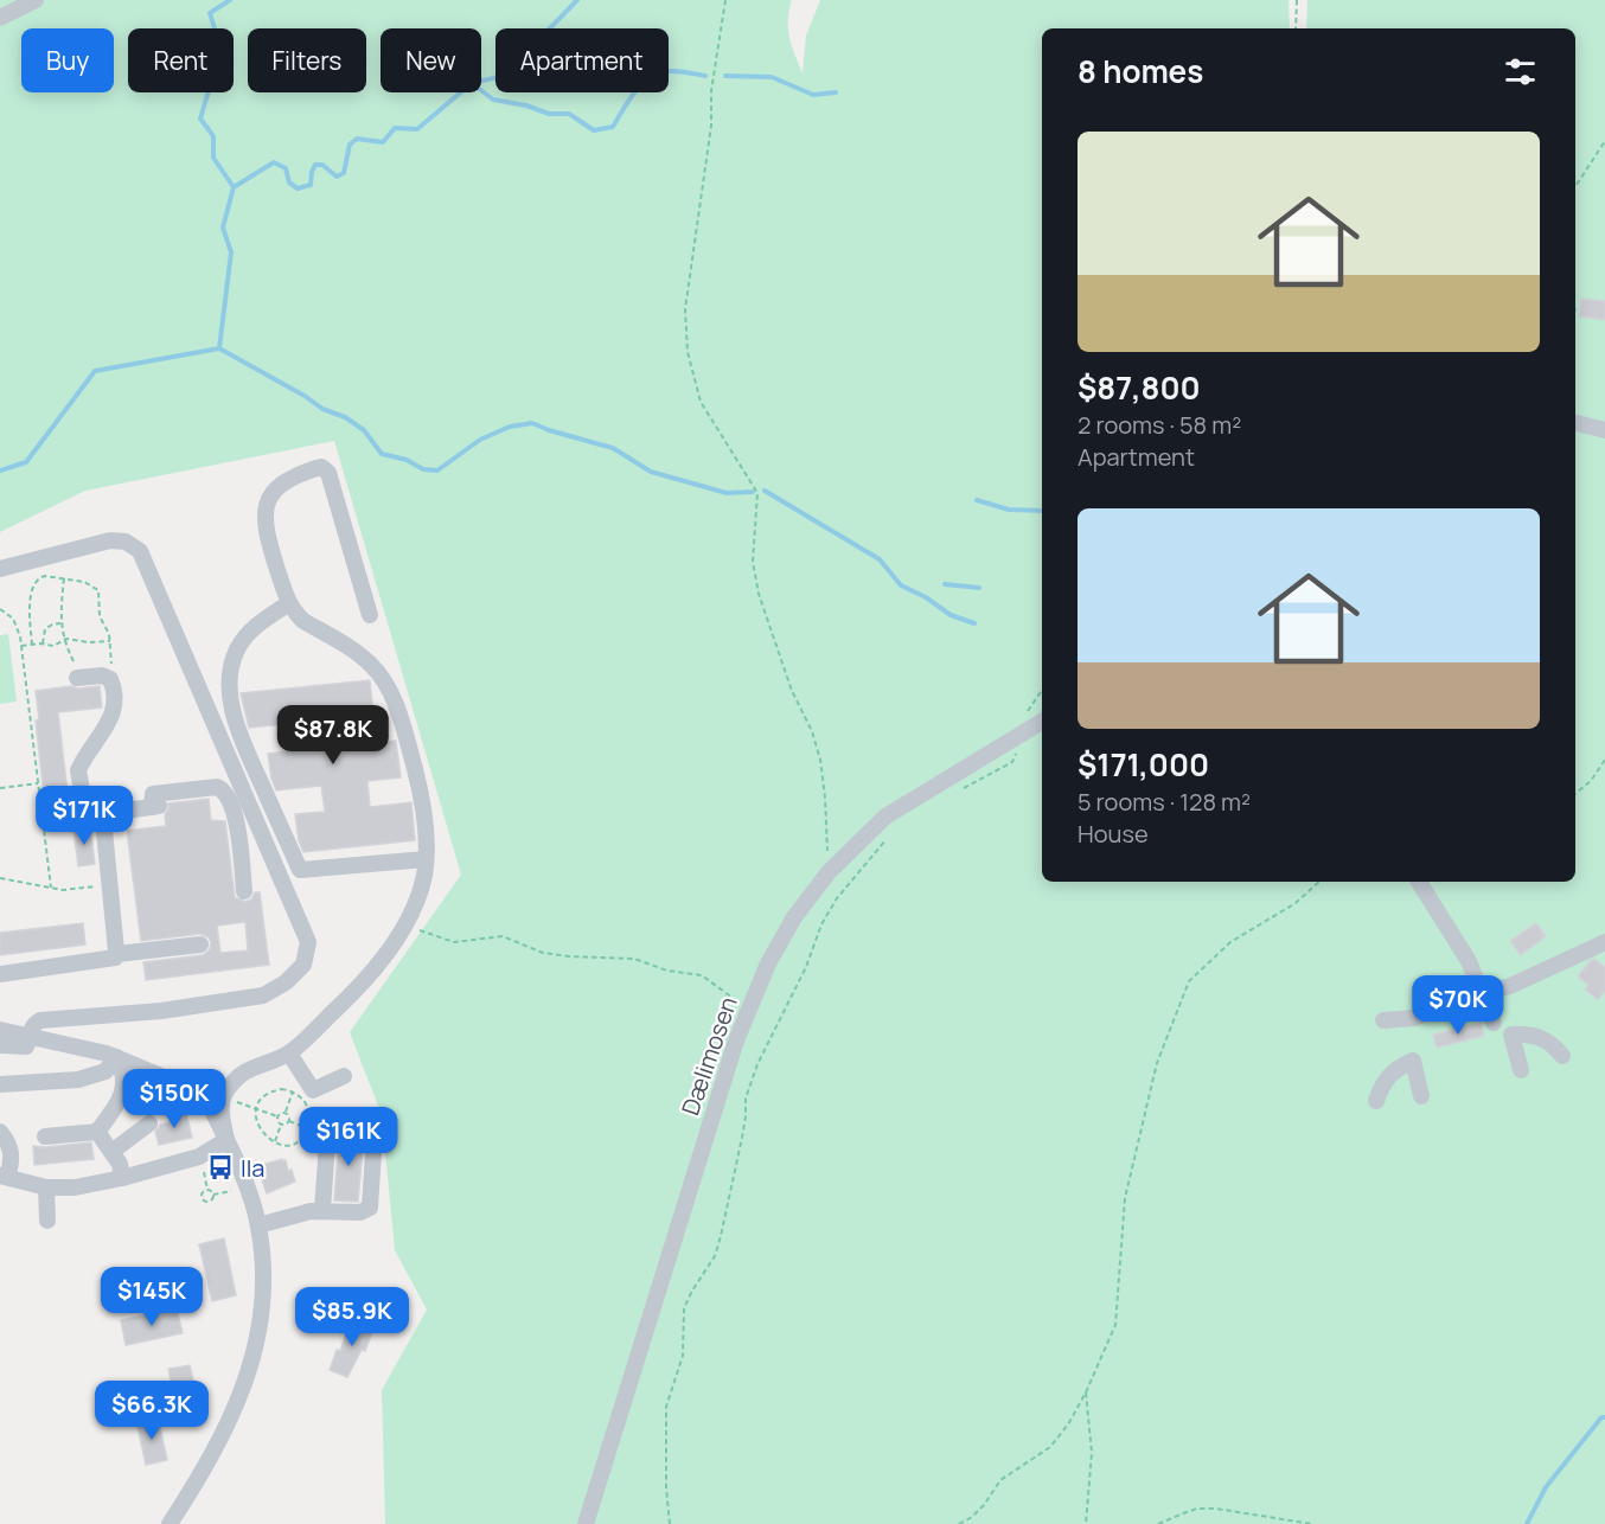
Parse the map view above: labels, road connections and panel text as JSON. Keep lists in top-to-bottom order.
{
  "streets": {
    "street": ["Dælimosen"]
  },
  "places": {
    "bus stop": ["Ila"]
  },
  "page": {
    "chip": [
      "Buy",
      "Rent",
      "Filters",
      "New",
      "Apartment"
    ],
    "heading": "8 homes",
    "list": [
      {
        "name": "$87,800",
        "note": "2 rooms · 58 m² · Apartment"
      },
      {
        "name": "$171,000",
        "note": "5 rooms · 128 m² · House"
      }
    ],
    "price": [
      "$87.8K",
      "$171K",
      "$70K",
      "$150K",
      "$161K",
      "$145K",
      "$85.9K",
      "$66.3K"
    ]
  }
}
